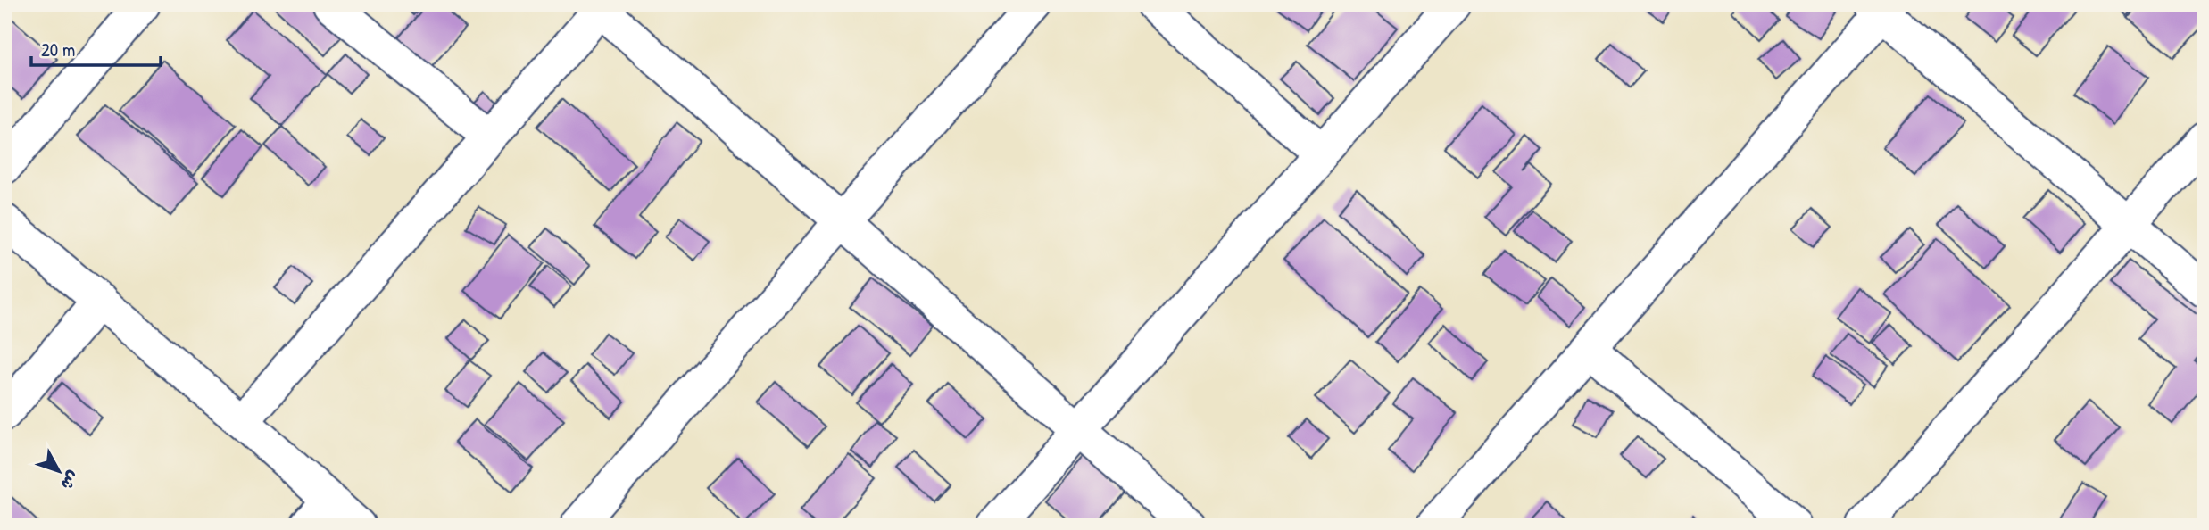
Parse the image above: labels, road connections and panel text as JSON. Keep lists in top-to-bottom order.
{
  "scale_bar": "20 m",
  "north": "bottom right"
}
